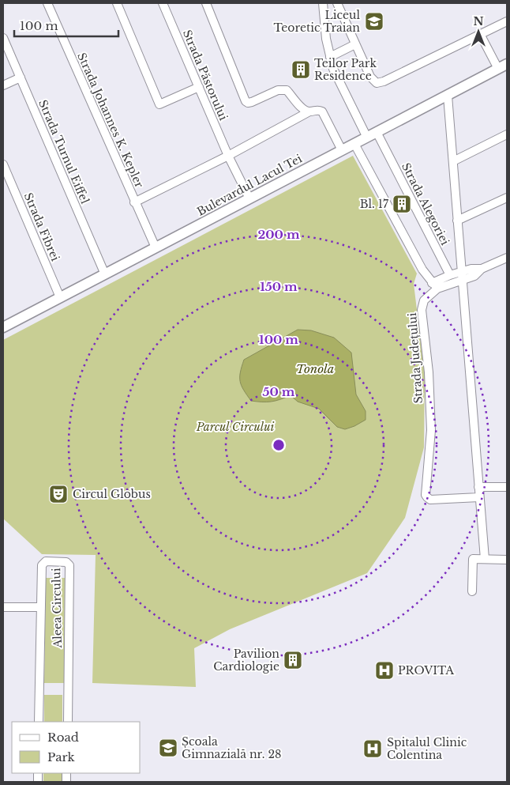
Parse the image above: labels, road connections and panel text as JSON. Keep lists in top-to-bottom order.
{
  "streets": {
    "main road": ["Bulevardul Lacul Tei"],
    "street": [
      "Strada Păstorului",
      "Strada Johannes K. Kepler",
      "Strada Turnul Eiffel",
      "Strada Alegoriei",
      "Strada Fibrei",
      "Strada Județului",
      "Aleea Circului"
    ]
  },
  "crossings": [
    ["Strada Păstorului", "Strada Johannes K. Kepler"],
    ["Strada Păstorului", "Bulevardul Lacul Tei"],
    ["Strada Johannes K. Kepler", "Bulevardul Lacul Tei"],
    ["Strada Turnul Eiffel", "Bulevardul Lacul Tei"],
    ["Bulevardul Lacul Tei", "Strada Alegoriei"],
    ["Bulevardul Lacul Tei", "Strada Fibrei"]
  ],
  "water": ["Tonola"],
  "parks": ["Parcul Circului"],
  "places": {
    "school or university": ["Liceul Teoretic Traian", "Școala Gimnazială nr. 28"],
    "building": ["Teilor Park Residence", "Bl. 17", "Pavilion Cardiologie"],
    "theatre": ["Circul Globus"],
    "hospital": ["PROVITA", "Spitalul Clinic Colentina"]
  },
  "legend": ["Road", "Park"],
  "scale_bar": "100 m",
  "north": "top",
  "rings": [
    "200 m",
    "150 m",
    "100 m",
    "50 m"
  ]
}
